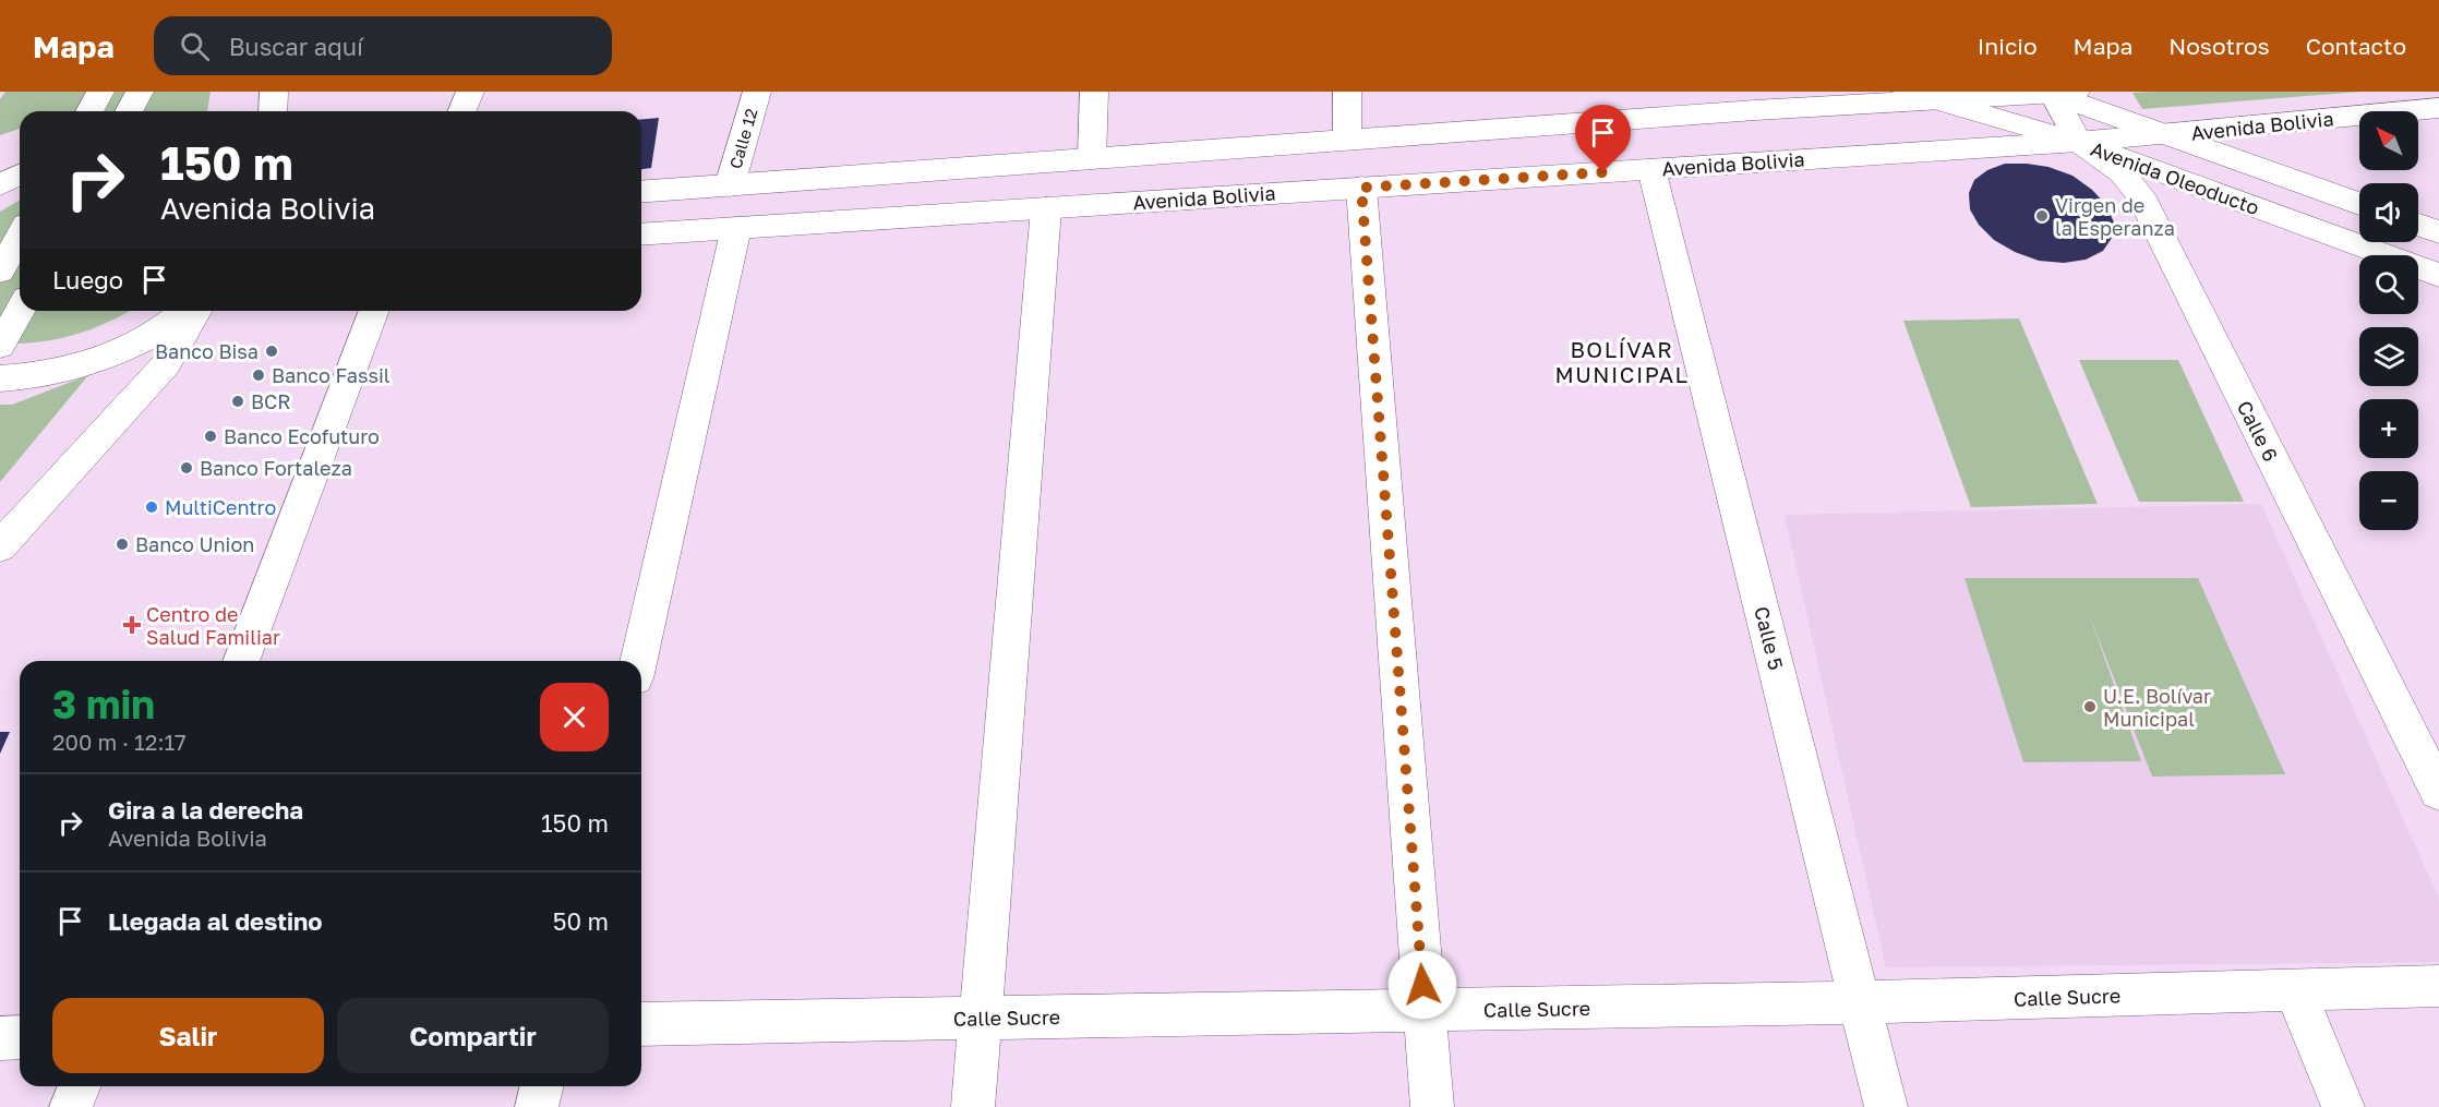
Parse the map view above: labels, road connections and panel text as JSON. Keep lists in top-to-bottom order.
{
  "streets": {
    "main road": [
      "Avenida Bolivia",
      "Calle 12",
      "Avenida Oleoducto",
      "Calle 6",
      "Calle 5",
      "Calle Sucre"
    ]
  },
  "crossings": [
    ["Avenida Bolivia", "Avenida Oleoducto"],
    ["Avenida Bolivia", "Calle 6"],
    ["Avenida Bolivia", "Calle 5"],
    ["Avenida Oleoducto", "Calle 6"],
    ["Calle 5", "Calle Sucre"]
  ],
  "districts": ["BOLÍVAR MUNICIPAL"],
  "places": {
    "other": [
      "Virgen de la Esperanza",
      "Banco Bisa",
      "Banco Fassil",
      "BCR",
      "Banco Ecofuturo",
      "Banco Fortaleza",
      "MultiCentro",
      "Banco Union",
      "U.E. Bolívar Municipal"
    ],
    "health": ["Centro de Salud Familiar"]
  },
  "north": "top left",
  "page": {
    "header": "Mapa",
    "search": "Buscar aquí",
    "nav": [
      "Inicio",
      "Mapa",
      "Nosotros",
      "Contacto"
    ],
    "map_buttons": ["+", "−"],
    "turn": ["150 m", "Avenida Bolivia"],
    "then": "Luego",
    "heading": ["3 min", "200 m · 12:17"],
    "list": [
      {
        "name": "Gira a la derecha",
        "note": "Avenida Bolivia",
        "value": "150 m"
      },
      {
        "name": "Llegada al destino",
        "value": "50 m"
      }
    ],
    "buttons": ["Salir", "Compartir"]
  }
}
